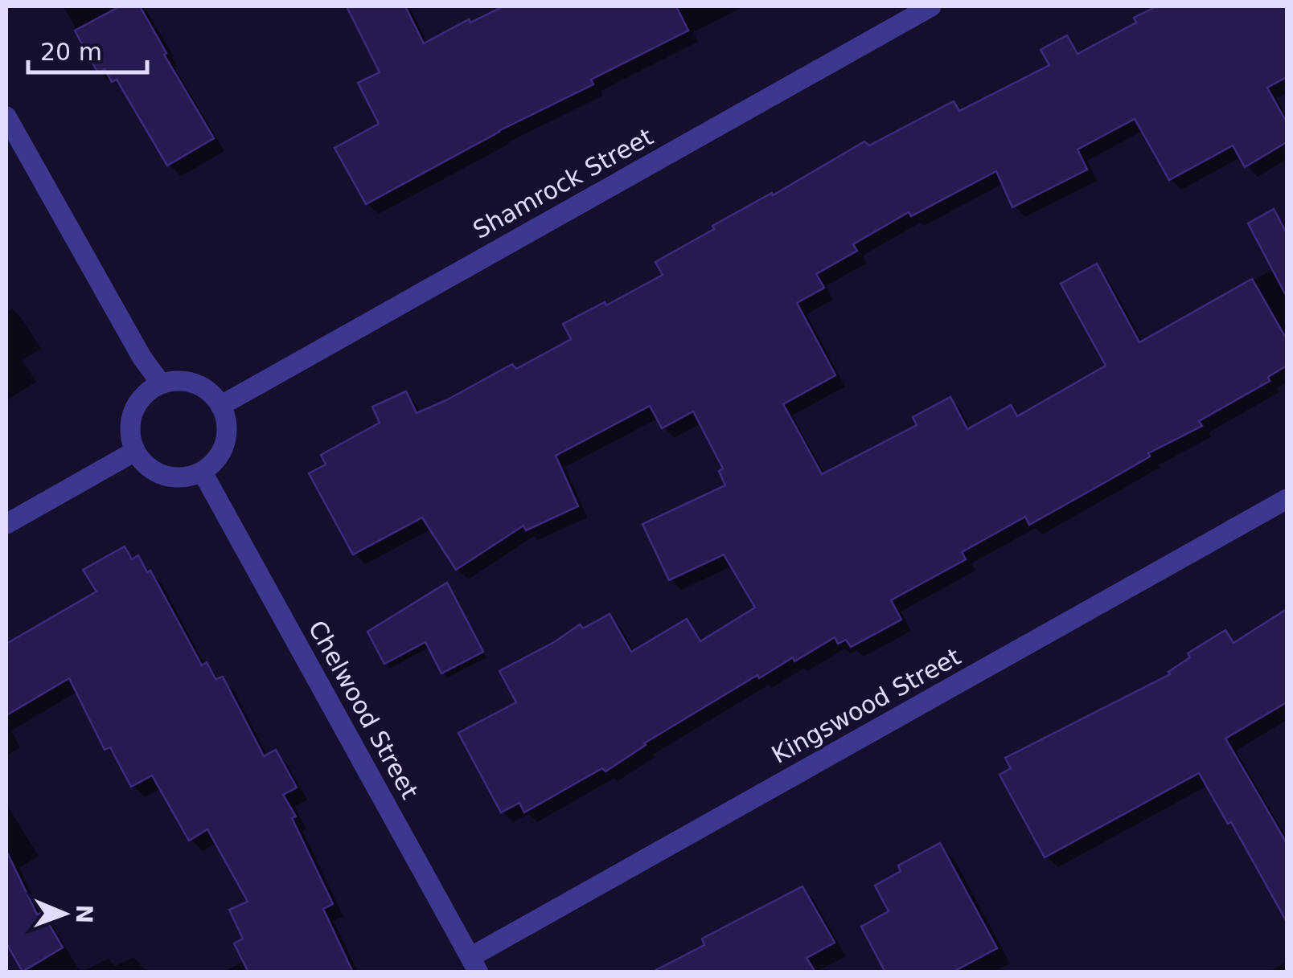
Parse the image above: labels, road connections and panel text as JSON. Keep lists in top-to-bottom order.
{
  "streets": {
    "street": ["Shamrock Street", "Kingswood Street", "Chelwood Street"]
  },
  "crossings": [
    ["Shamrock Street", "Chelwood Street"],
    ["Kingswood Street", "Chelwood Street"]
  ],
  "scale_bar": "20 m",
  "north": "right"
}
